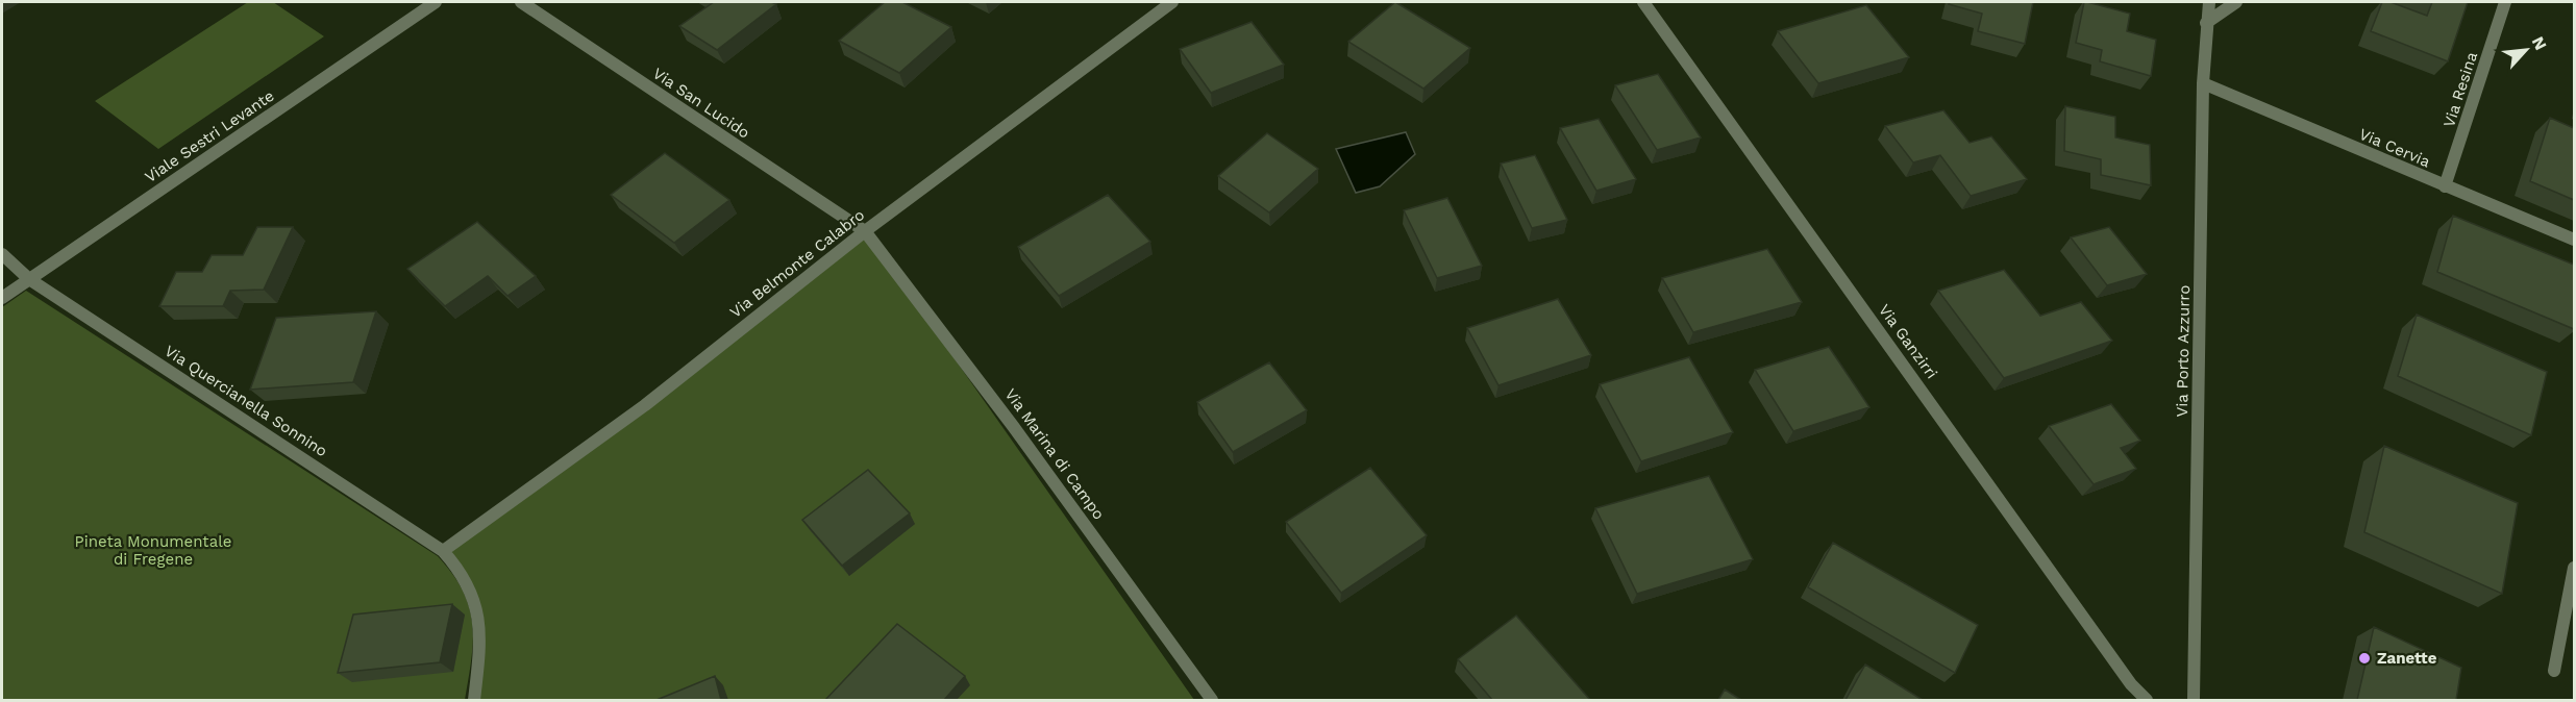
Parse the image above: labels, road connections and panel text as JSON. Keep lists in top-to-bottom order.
{
  "streets": {
    "street": [
      "Via Resina",
      "Via San Lucido",
      "Viale Sestri Levante",
      "Via Cervia",
      "Via Belmonte Calabro",
      "Via Ganzirri",
      "Via Porto Azzurro",
      "Via Quercianella Sonnino",
      "Via Marina di Campo"
    ]
  },
  "crossings": [
    ["Via Resina", "Via Cervia"],
    ["Via San Lucido", "Via Belmonte Calabro"],
    ["Via San Lucido", "Via Marina di Campo"],
    ["Viale Sestri Levante", "Via Quercianella Sonnino"],
    ["Via Cervia", "Via Porto Azzurro"],
    ["Via Belmonte Calabro", "Via Quercianella Sonnino"],
    ["Via Belmonte Calabro", "Via Marina di Campo"]
  ],
  "parks": ["Pineta Monumentale di Fregene"],
  "places": ["Zanette"],
  "north": "top right"
}
